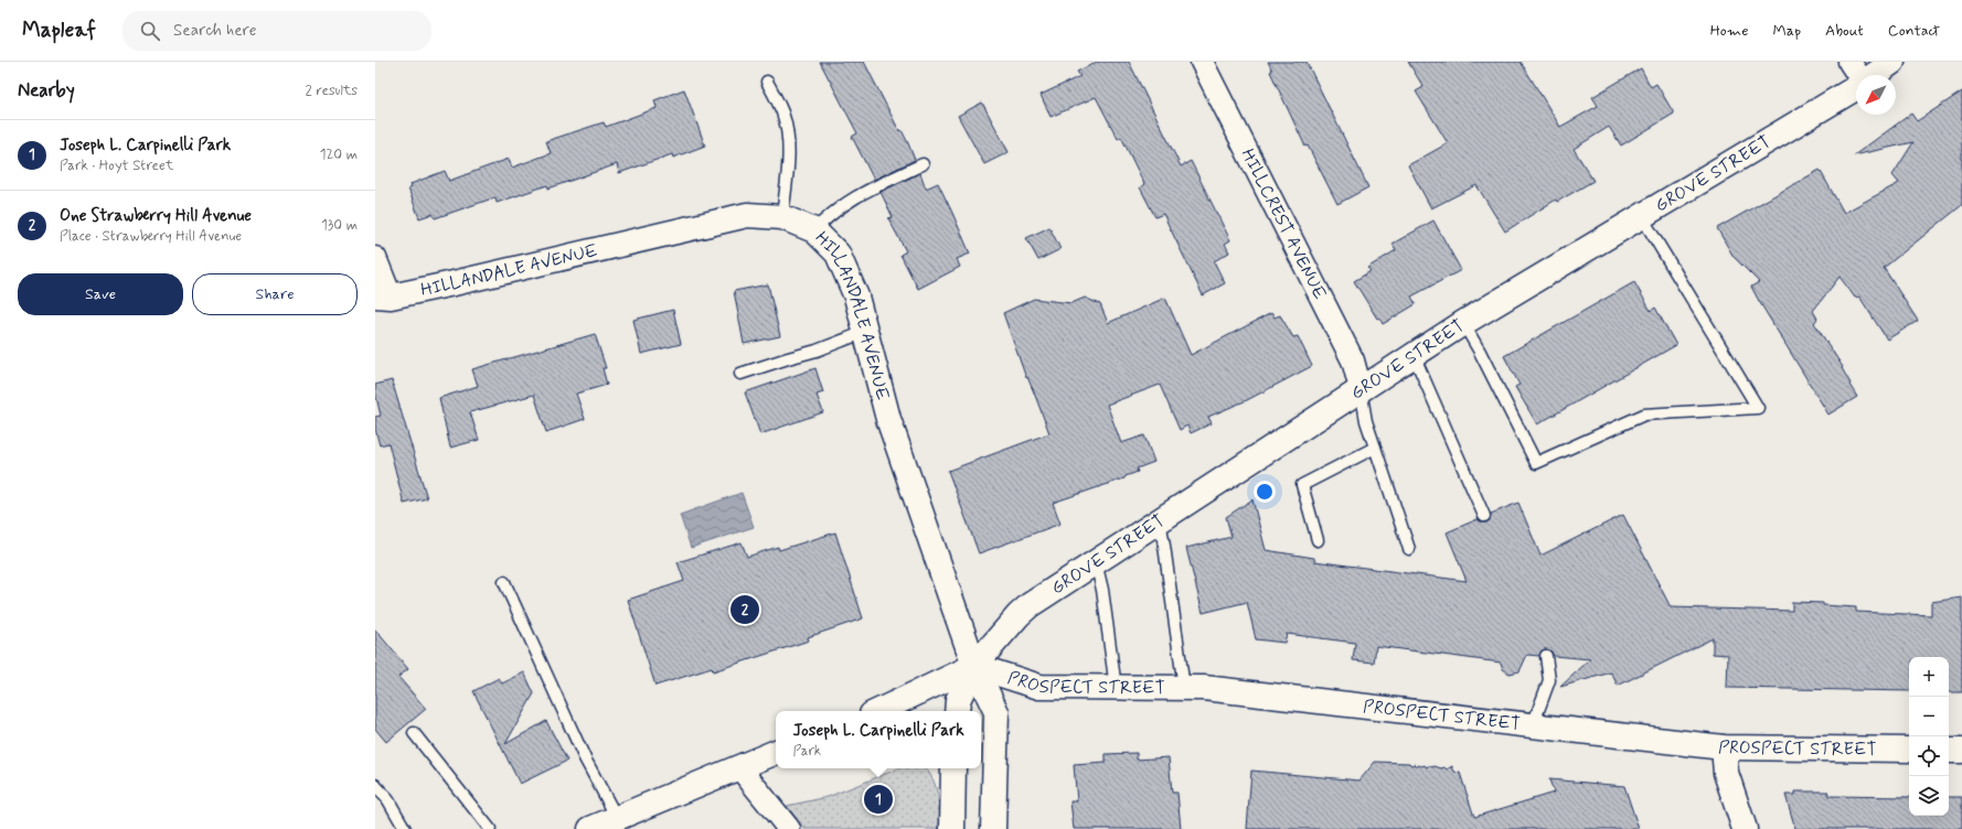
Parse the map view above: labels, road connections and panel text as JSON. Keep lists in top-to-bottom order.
{
  "streets": {
    "main road": ["GROVE STREET", "HILLANDALE AVENUE", "PROSPECT STREET"],
    "street": ["HILLCREST AVENUE"]
  },
  "crossings": [
    ["GROVE STREET", "HILLCREST AVENUE"],
    ["GROVE STREET", "HILLANDALE AVENUE"],
    ["GROVE STREET", "PROSPECT STREET"],
    ["HILLANDALE AVENUE", "PROSPECT STREET"]
  ],
  "north": "bottom left",
  "page": {
    "header": "Mapleaf",
    "search": "Search here",
    "nav": [
      "Home",
      "Map",
      "About",
      "Contact"
    ],
    "heading": ["Nearby", "2 results"],
    "list": [
      {
        "mark": "1",
        "name": "Joseph L. Carpinelli Park",
        "note": "Park · Hoyt Street",
        "value": "120 m"
      },
      {
        "mark": "2",
        "name": "One Strawberry Hill Avenue",
        "note": "Place · Strawberry Hill Avenue",
        "value": "130 m"
      }
    ],
    "buttons": ["Save", "Share"],
    "pins": ["2", "1"],
    "map_buttons": ["+", "−"],
    "popup": ["Joseph L. Carpinelli Park", "Park"]
  }
}
